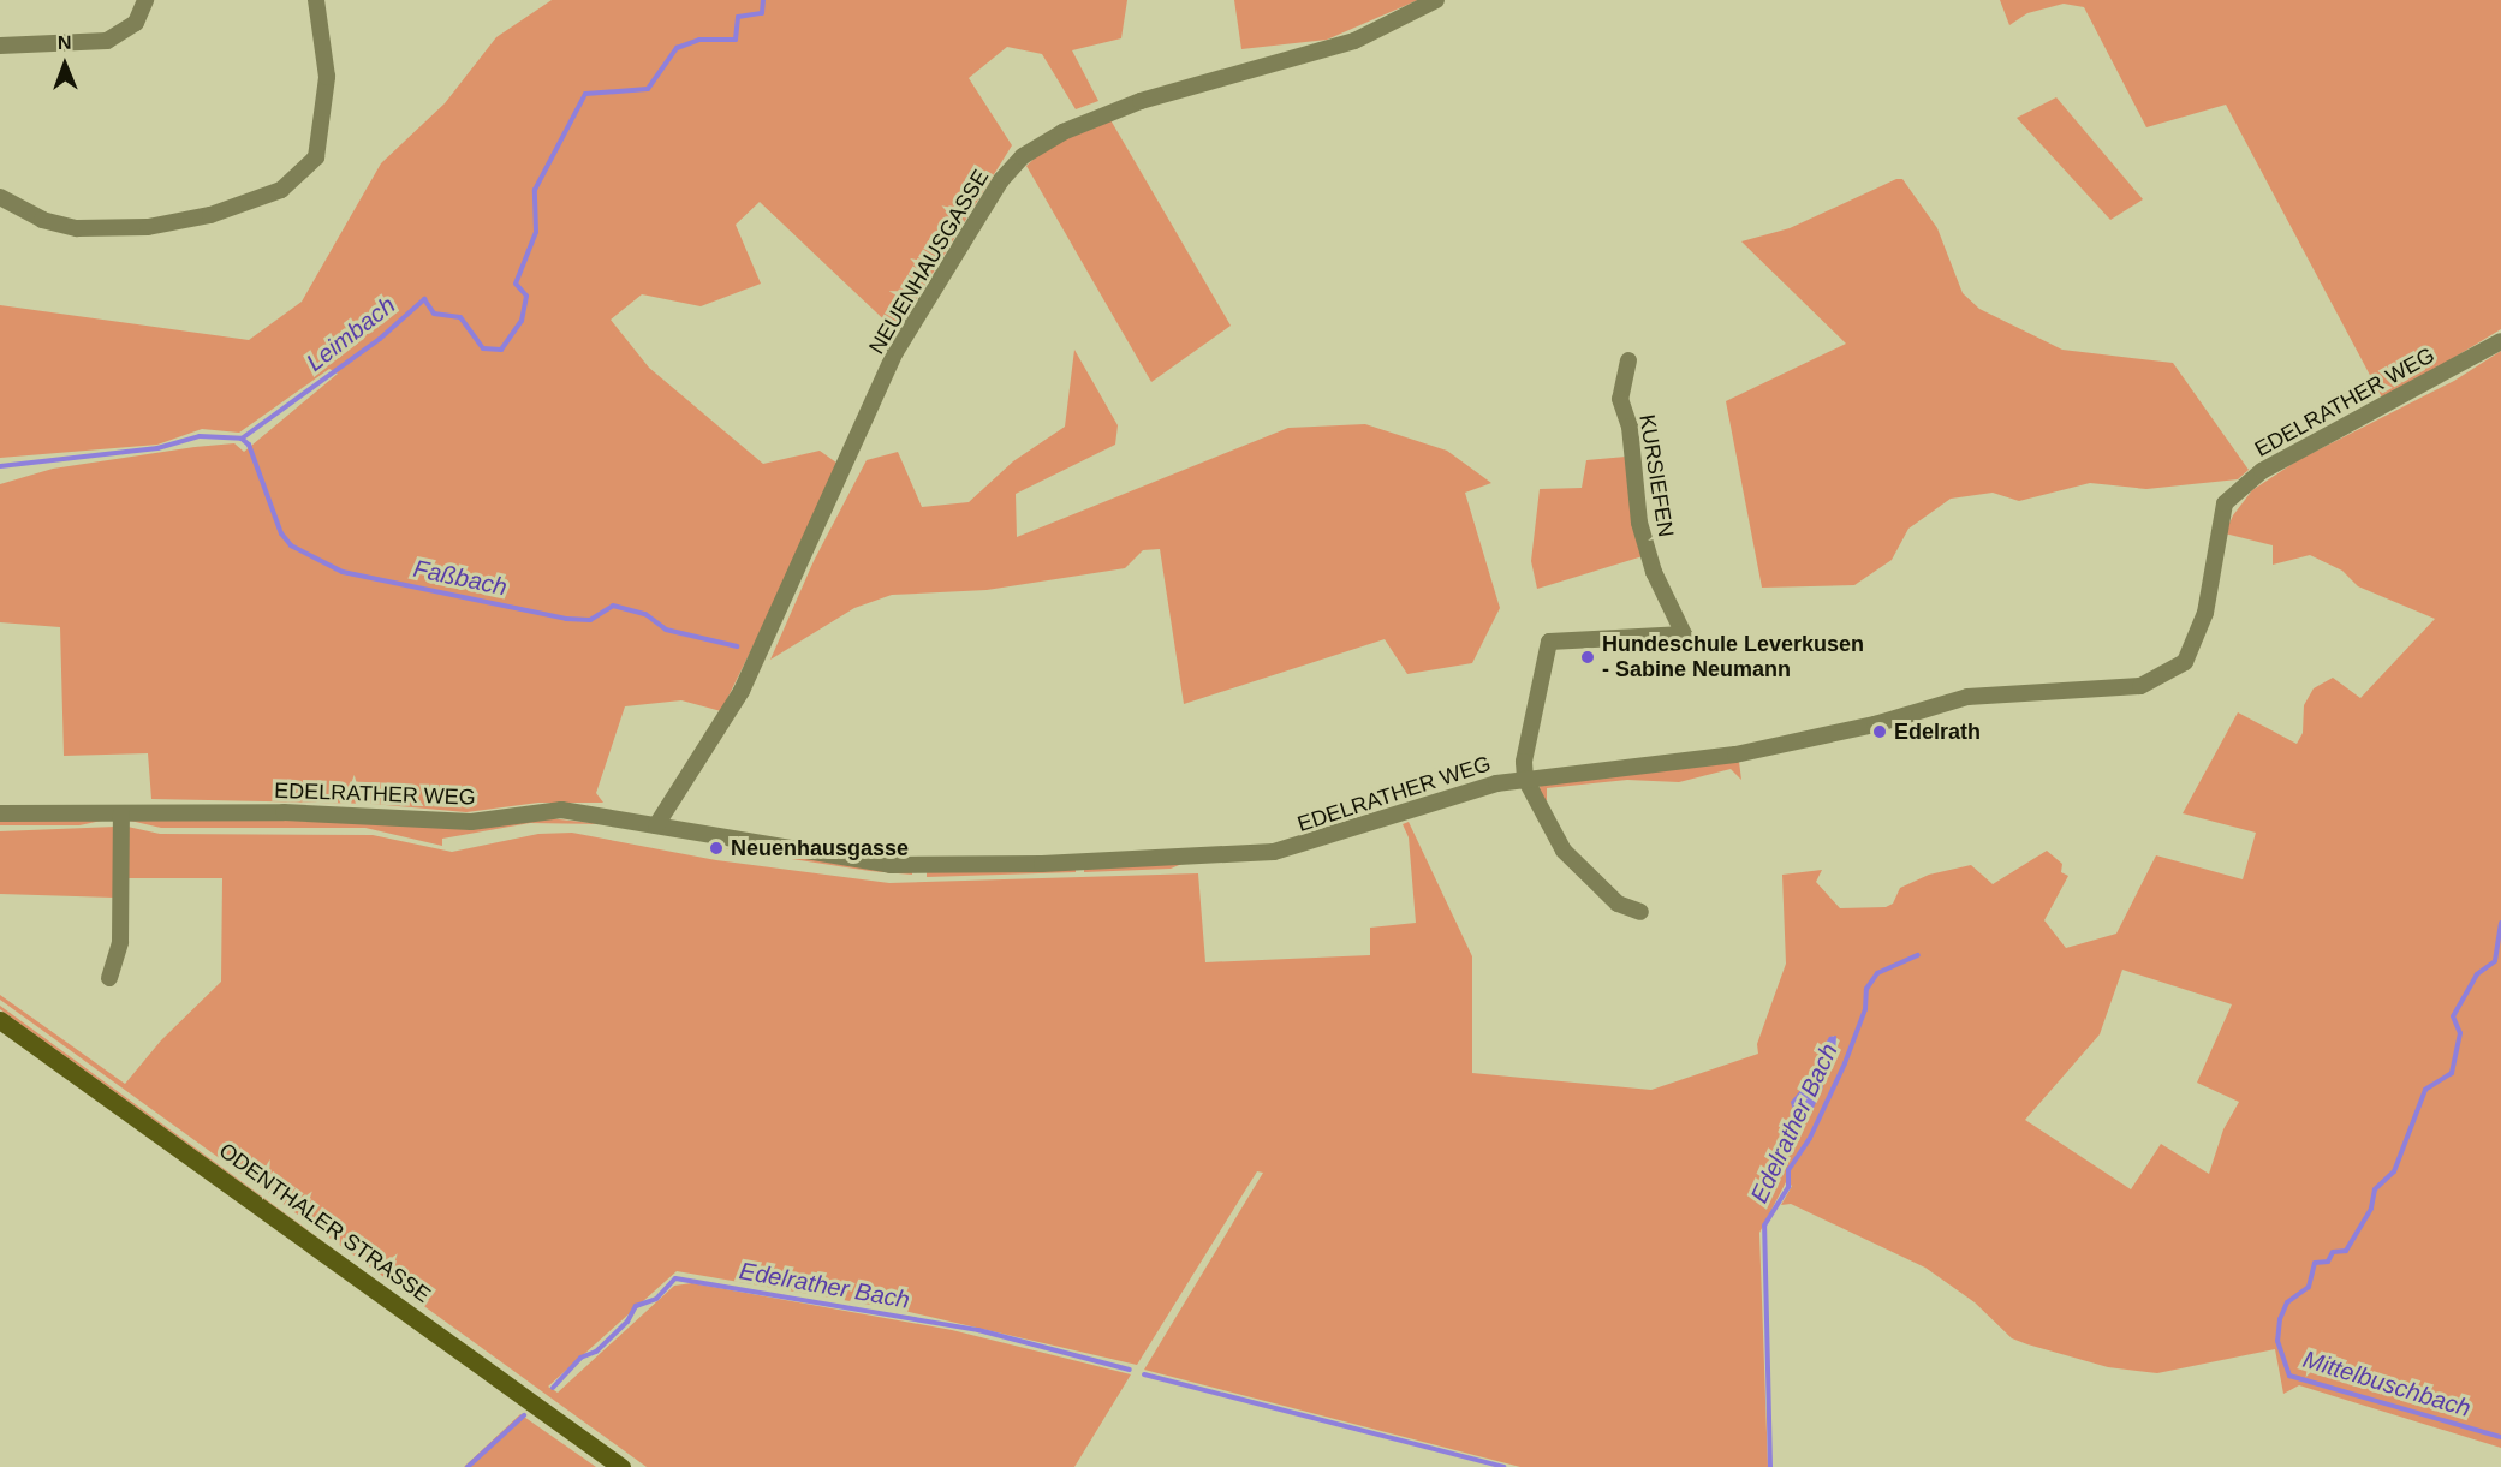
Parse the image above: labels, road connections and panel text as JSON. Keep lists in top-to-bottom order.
{
  "streets": {
    "main road": ["ODENTHALER STRASSE"],
    "street": ["NEUENHAUSGASSE", "EDELRATHER WEG", "KURSIEFEN"]
  },
  "crossings": [
    ["NEUENHAUSGASSE", "EDELRATHER WEG"],
    ["EDELRATHER WEG", "KURSIEFEN"]
  ],
  "water": [
    "Leimbach",
    "Faßbach",
    "Edelrather Bach",
    "Mittelbuschbach"
  ],
  "places": ["Hundeschule Leverkusen - Sabine Neumann", "Edelrath", "Neuenhausgasse"],
  "north": "top"
}
